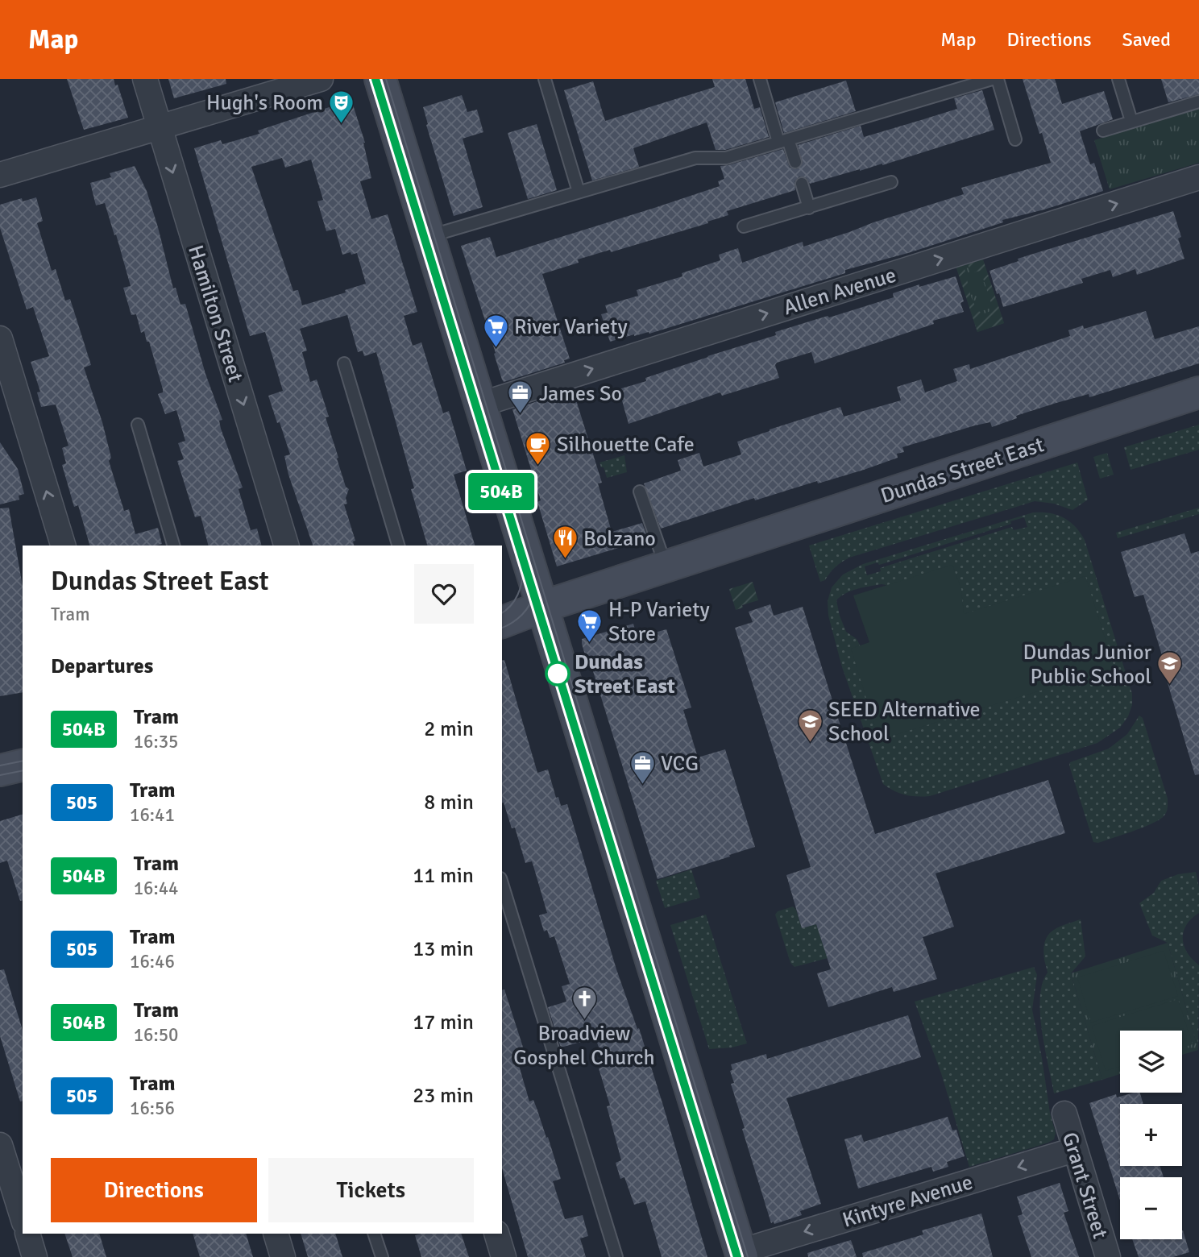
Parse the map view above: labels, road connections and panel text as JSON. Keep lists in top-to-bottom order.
{
  "streets": {
    "main road": ["Dundas Street East"],
    "street": [
      "Allen Avenue",
      "Hamilton Street",
      "Grant Street",
      "Kintyre Avenue"
    ]
  },
  "crossings": [
    ["Grant Street", "Kintyre Avenue"]
  ],
  "one_way": ["Allen Avenue", "Kintyre Avenue"],
  "places": {
    "theatre": ["Hugh's Room"],
    "supermarket": ["River Variety", "H-P Variety Store"],
    "office": ["James So", "VCG"],
    "cafe": ["Silhouette Cafe"],
    "restaurant": ["Bolzano"],
    "other": ["Dundas Street East"],
    "school or university": ["Dundas Junior Public School", "SEED Alternative School"],
    "church": ["Broadview Gosphel Church"]
  },
  "lines": ["tram line 504B"],
  "page": {
    "header": "Map",
    "nav": ["Map", "Directions", "Saved"],
    "on_map": "504B",
    "heading": [
      ["Dundas Street East", "Tram"],
      "Departures"
    ],
    "list": [
      {
        "mark": "504B",
        "name": "Tram",
        "note": "16:35",
        "value": "2 min"
      },
      {
        "mark": "505",
        "name": "Tram",
        "note": "16:41",
        "value": "8 min"
      },
      {
        "mark": "504B",
        "name": "Tram",
        "note": "16:44",
        "value": "11 min"
      },
      {
        "mark": "505",
        "name": "Tram",
        "note": "16:46",
        "value": "13 min"
      },
      {
        "mark": "504B",
        "name": "Tram",
        "note": "16:50",
        "value": "17 min"
      },
      {
        "mark": "505",
        "name": "Tram",
        "note": "16:56",
        "value": "23 min"
      }
    ],
    "map_buttons": ["+", "−"],
    "buttons": ["Directions", "Tickets"]
  }
}
